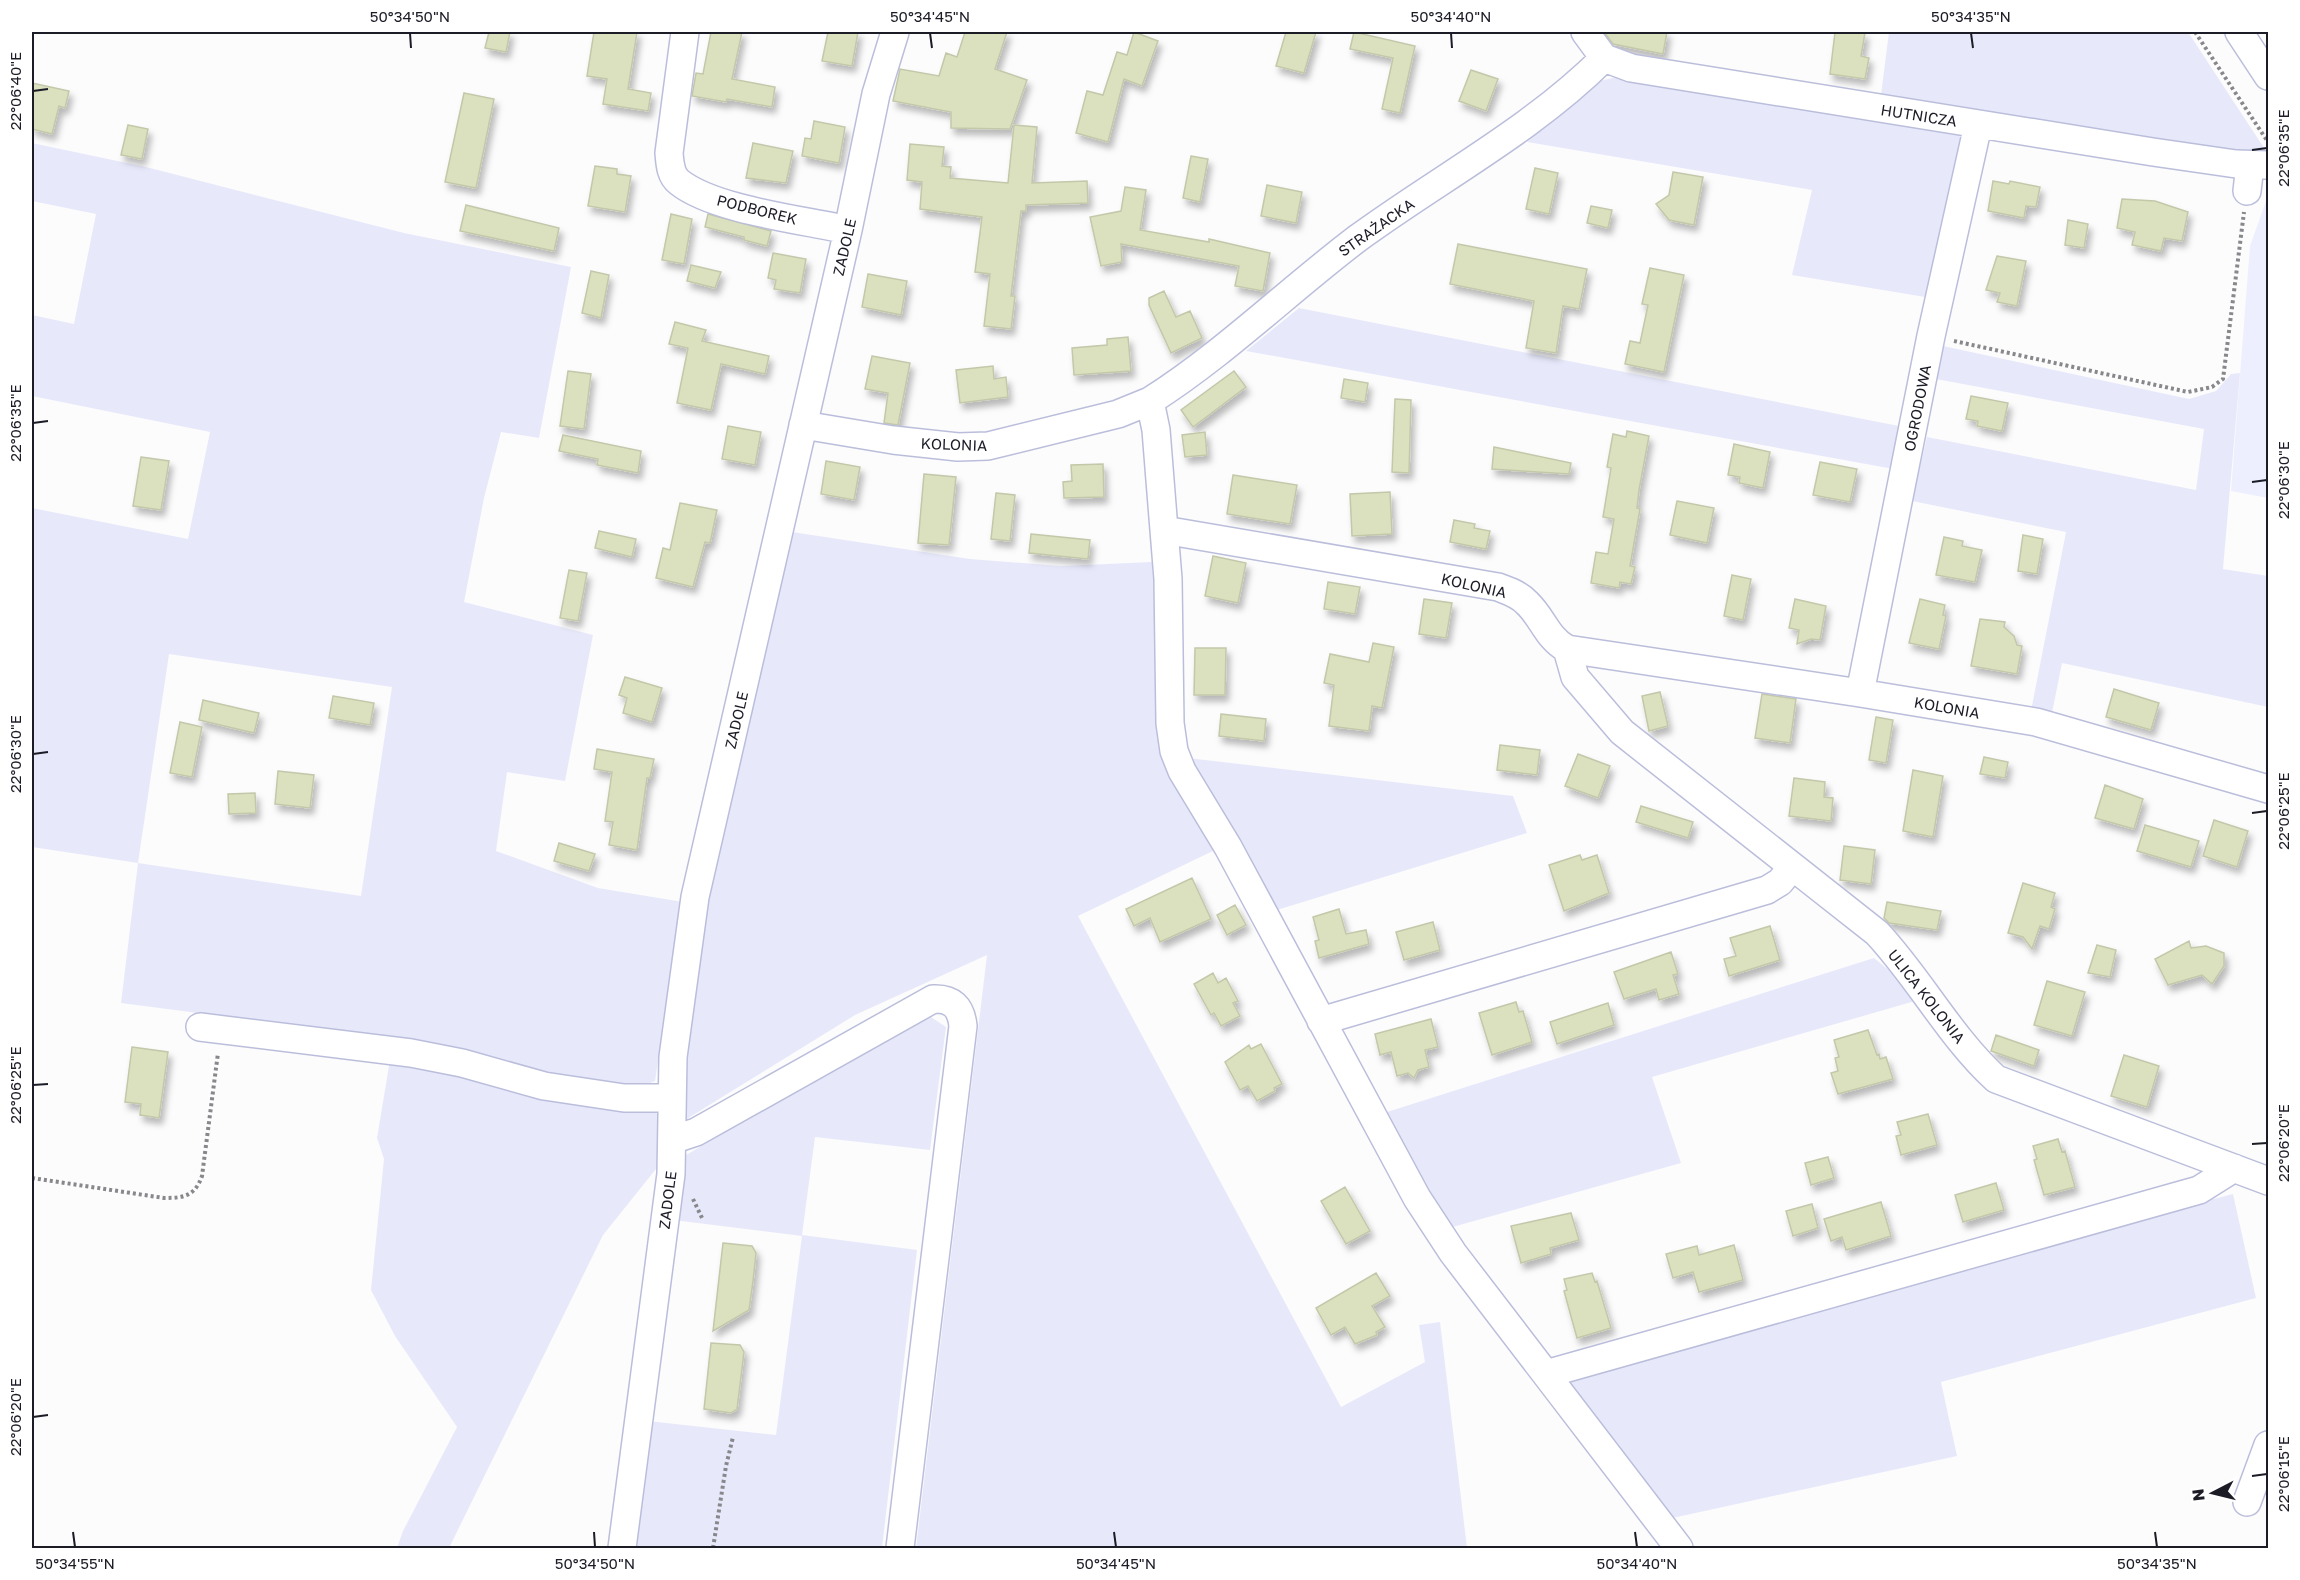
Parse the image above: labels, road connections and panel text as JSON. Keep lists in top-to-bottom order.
{
  "streets": {
    "street": [
      "HUTNICZA",
      "PODBOREK",
      "STRAŻACKA",
      "ZADOLE",
      "OGRODOWA",
      "KOLONIA",
      "ULICA KOLONIA"
    ]
  },
  "crossings": [
    ["HUTNICZA", "STRAŻACKA"],
    ["HUTNICZA", "OGRODOWA"],
    ["PODBOREK", "ZADOLE"],
    ["STRAŻACKA", "KOLONIA"],
    ["ZADOLE", "KOLONIA"],
    ["OGRODOWA", "KOLONIA"],
    ["KOLONIA", "ULICA KOLONIA"]
  ],
  "north": "left",
  "coordinates": [
    "50°34'50\"N",
    "50°34'45\"N",
    "50°34'40\"N",
    "50°34'35\"N",
    "22°06'40\"E",
    "22°06'35\"E",
    "22°06'30\"E",
    "22°06'25\"E",
    "22°06'20\"E",
    "22°06'15\"E",
    "50°34'55\"N"
  ]
}
